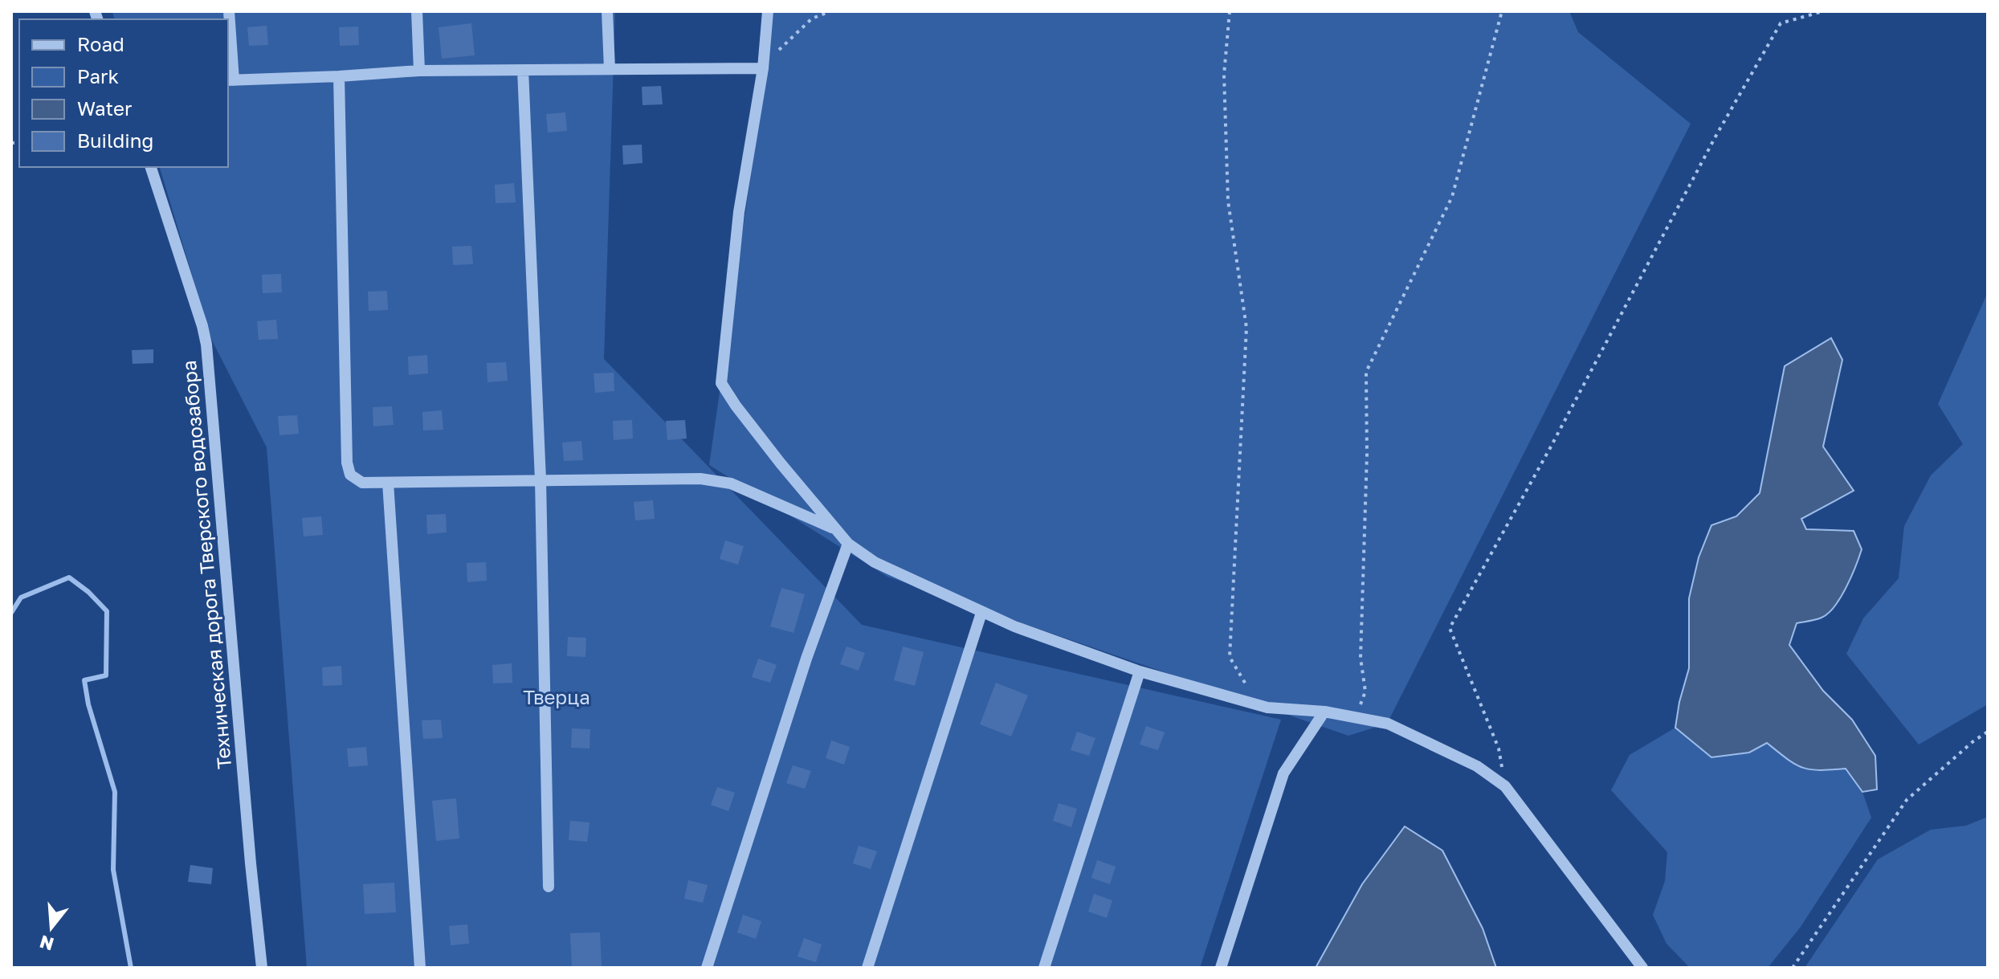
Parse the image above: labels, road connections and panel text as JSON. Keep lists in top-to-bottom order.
{
  "streets": {
    "street": ["Техническая дорога Тверского водозабора"]
  },
  "parks": ["Тверца"],
  "legend": [
    "Road",
    "Park",
    "Water",
    "Building"
  ],
  "north": "bottom"
}
